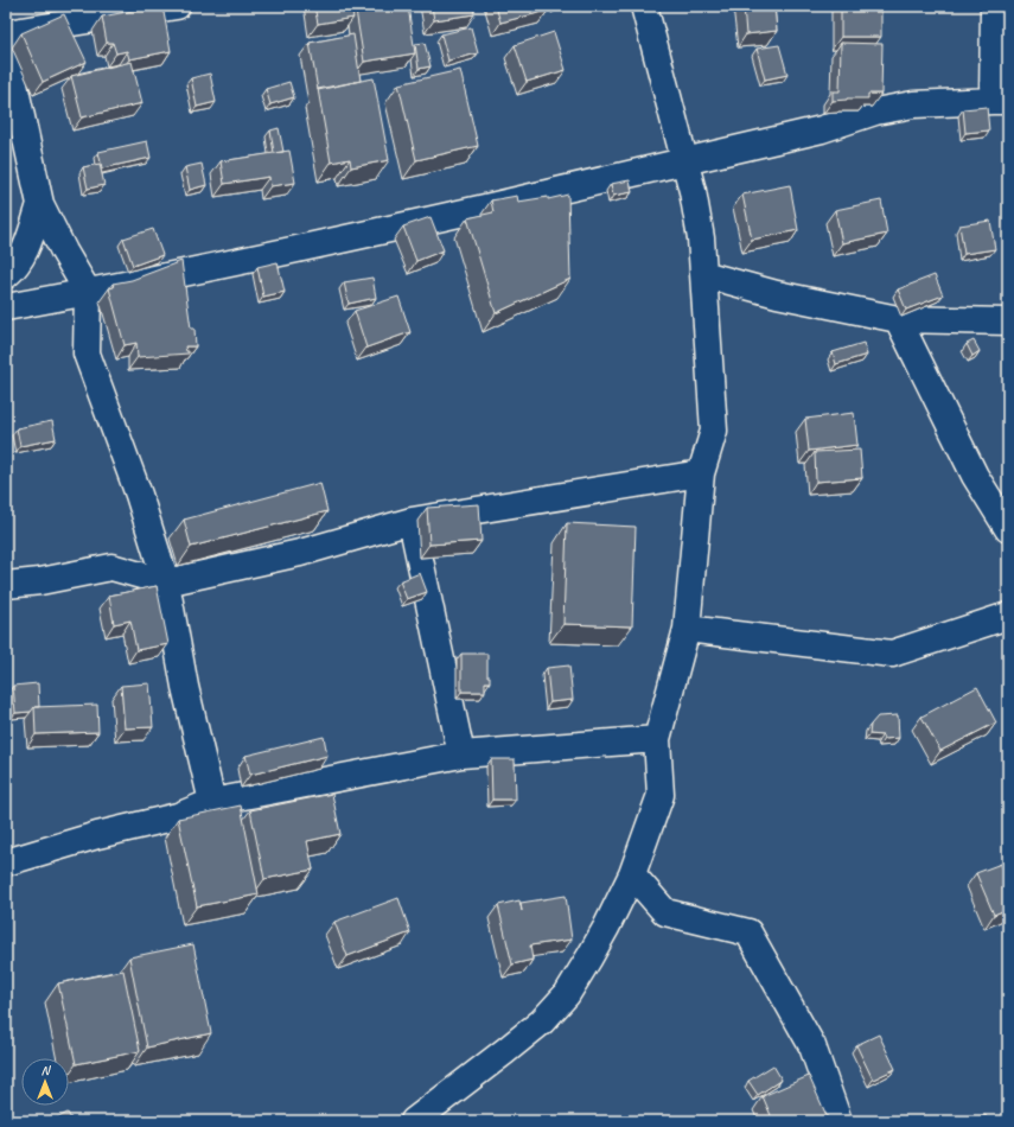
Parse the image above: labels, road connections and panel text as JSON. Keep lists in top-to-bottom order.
{
  "north": "top"
}
